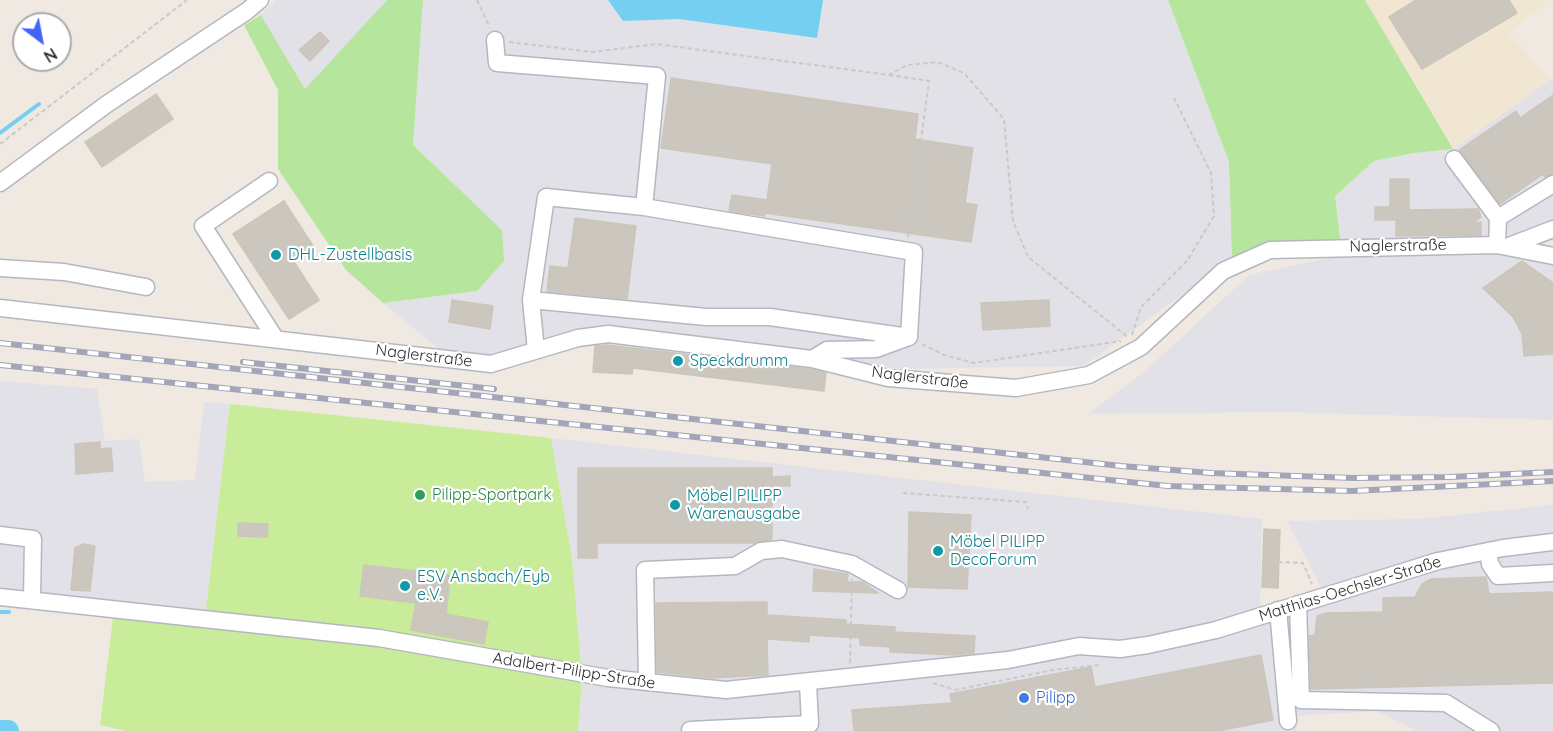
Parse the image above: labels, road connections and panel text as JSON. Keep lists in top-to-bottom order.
{
  "streets": {
    "street": ["Naglerstraße", "Matthias-Oechsler-Straße", "Adalbert-Pilipp-Straße"]
  },
  "crossings": [
    ["Matthias-Oechsler-Straße", "Adalbert-Pilipp-Straße"]
  ],
  "places": [
    "DHL-Zustellbasis",
    "Speckdrumm",
    "Pilipp-Sportpark",
    "Möbel PILIPP Warenausgabe",
    "Möbel PILIPP DecoForum",
    "ESV Ansbach/Eyb e.V.",
    "Pilipp"
  ],
  "north": "bottom right"
}
